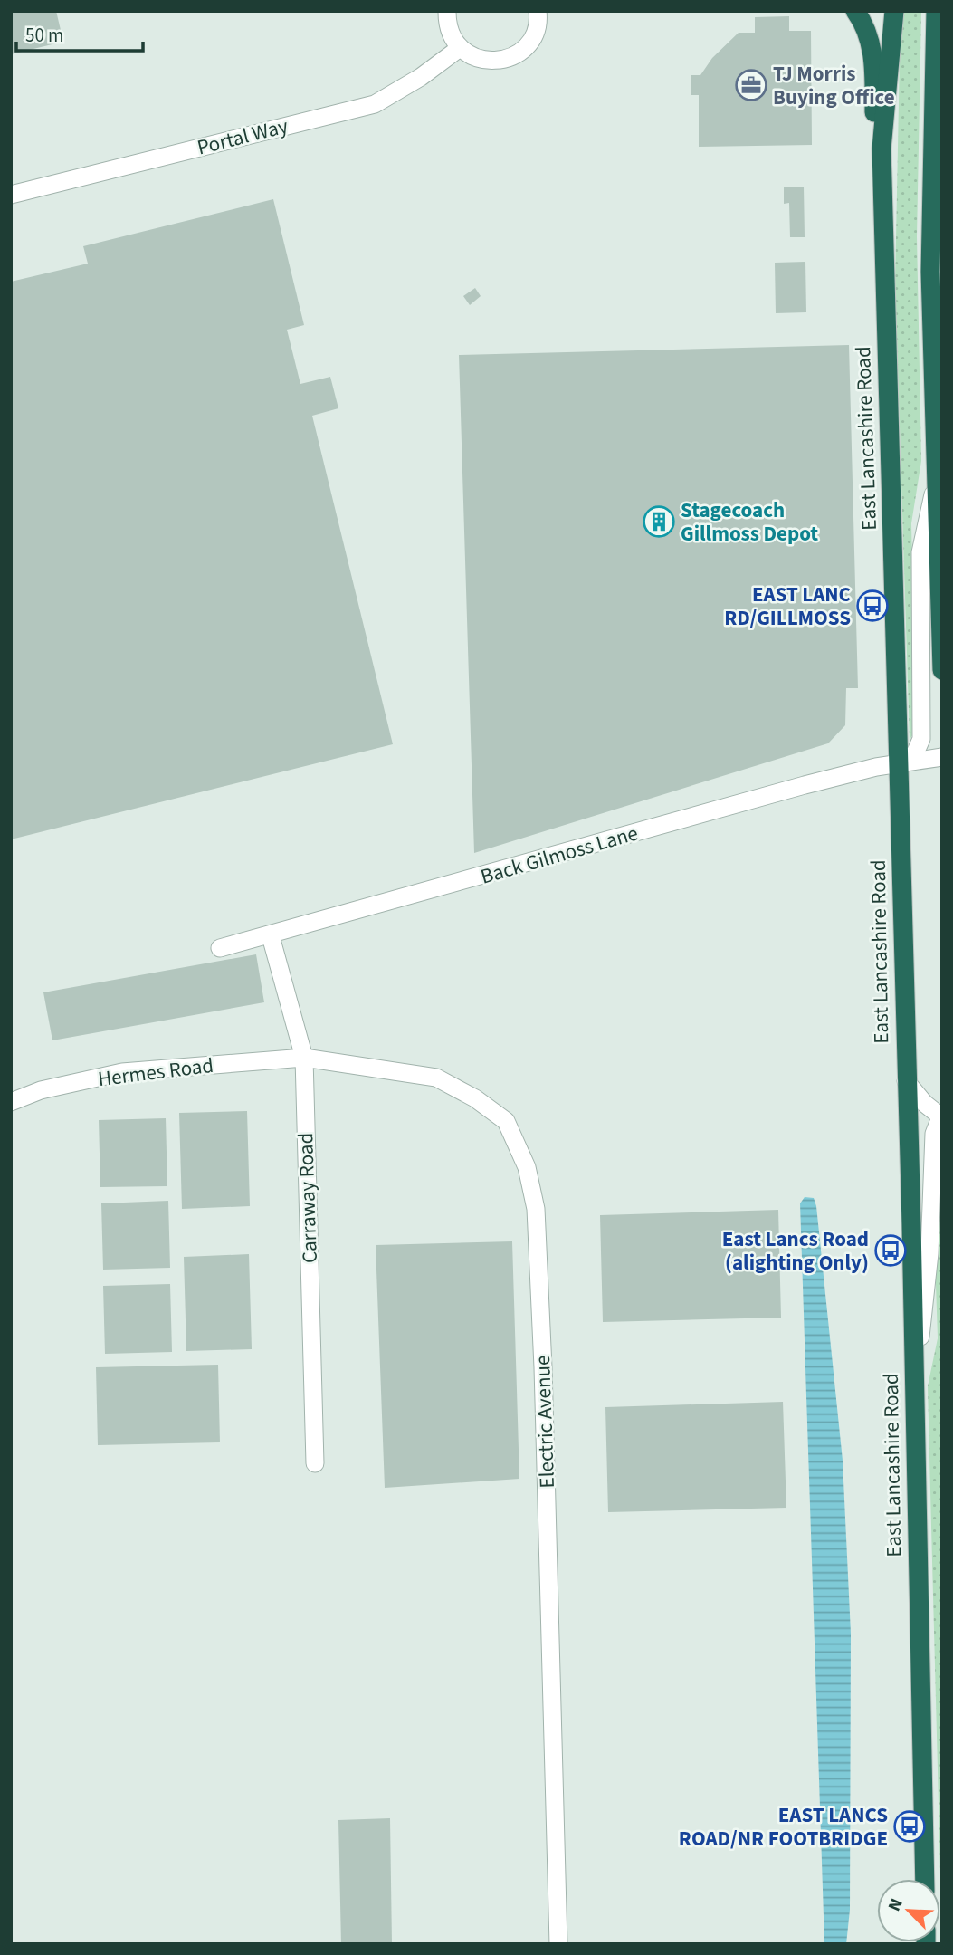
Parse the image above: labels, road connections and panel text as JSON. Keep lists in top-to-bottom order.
{
  "streets": {
    "highway": ["East Lancashire Road"],
    "street": [
      "Portal Way",
      "Back Gilmoss Lane",
      "Hermes Road",
      "Carraway Road",
      "Electric Avenue"
    ]
  },
  "crossings": [
    ["East Lancashire Road", "Back Gilmoss Lane"],
    ["Back Gilmoss Lane", "Carraway Road"],
    ["Hermes Road", "Carraway Road"],
    ["Hermes Road", "Electric Avenue"],
    ["Carraway Road", "Electric Avenue"]
  ],
  "places": {
    "office": ["TJ Morris Buying Office"],
    "building": ["Stagecoach Gillmoss Depot"],
    "bus stop": ["EAST LANC RD/GILLMOSS", "East Lancs Road (alighting Only)", "EAST LANCS ROAD/NR FOOTBRIDGE"]
  },
  "scale_bar": "50 m",
  "north": "top left"
}
